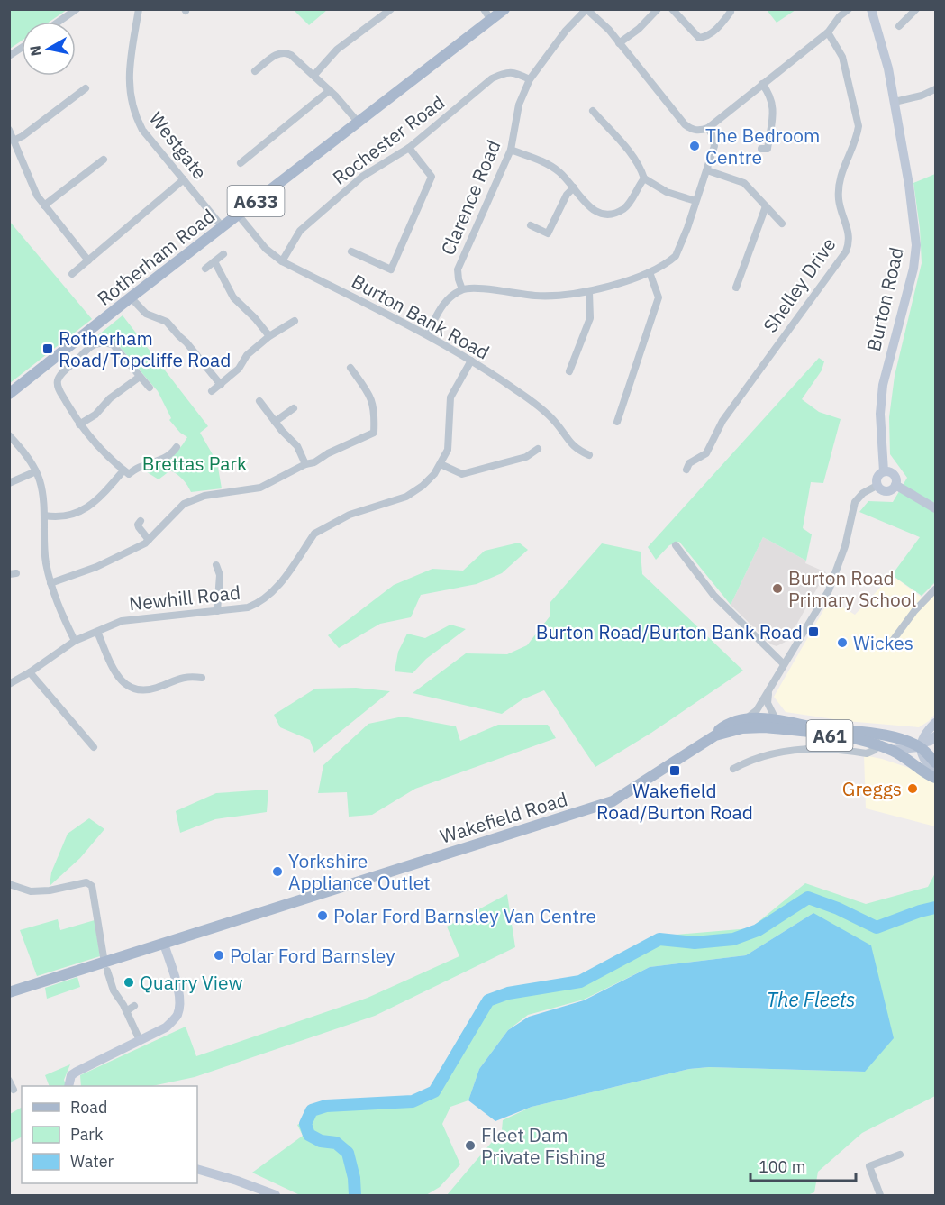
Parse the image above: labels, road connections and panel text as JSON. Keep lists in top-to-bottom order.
{
  "streets": {
    "main road": [
      "A633",
      "Rotherham Road",
      "A61",
      "Wakefield Road"
    ],
    "street": [
      "Rochester Road",
      "Westgate",
      "Clarence Road",
      "Shelley Drive",
      "Burton Road",
      "Burton Bank Road",
      "Newhill Road"
    ]
  },
  "crossings": [
    ["Rochester Road", "Clarence Road"],
    ["Rochester Road", "Burton Bank Road"],
    ["Westgate", "Rotherham Road"],
    ["Rotherham Road", "Burton Bank Road"],
    ["Burton Bank Road", "Newhill Road"],
    ["A61", "Wakefield Road"]
  ],
  "water": ["The Fleets"],
  "parks": ["Brettas Park"],
  "places": {
    "other": [
      "The Bedroom Centre",
      "Burton Road Primary School",
      "Wickes",
      "Greggs",
      "Yorkshire Appliance Outlet",
      "Polar Ford Barnsley Van Centre",
      "Polar Ford Barnsley",
      "Quarry View",
      "Fleet Dam Private Fishing"
    ],
    "transit": ["Rotherham Road/Topcliffe Road", "Burton Road/Burton Bank Road", "Wakefield Road/Burton Road"]
  },
  "legend": ["Road", "Park", "Water"],
  "scale_bar": "100 m",
  "north": "left"
}
